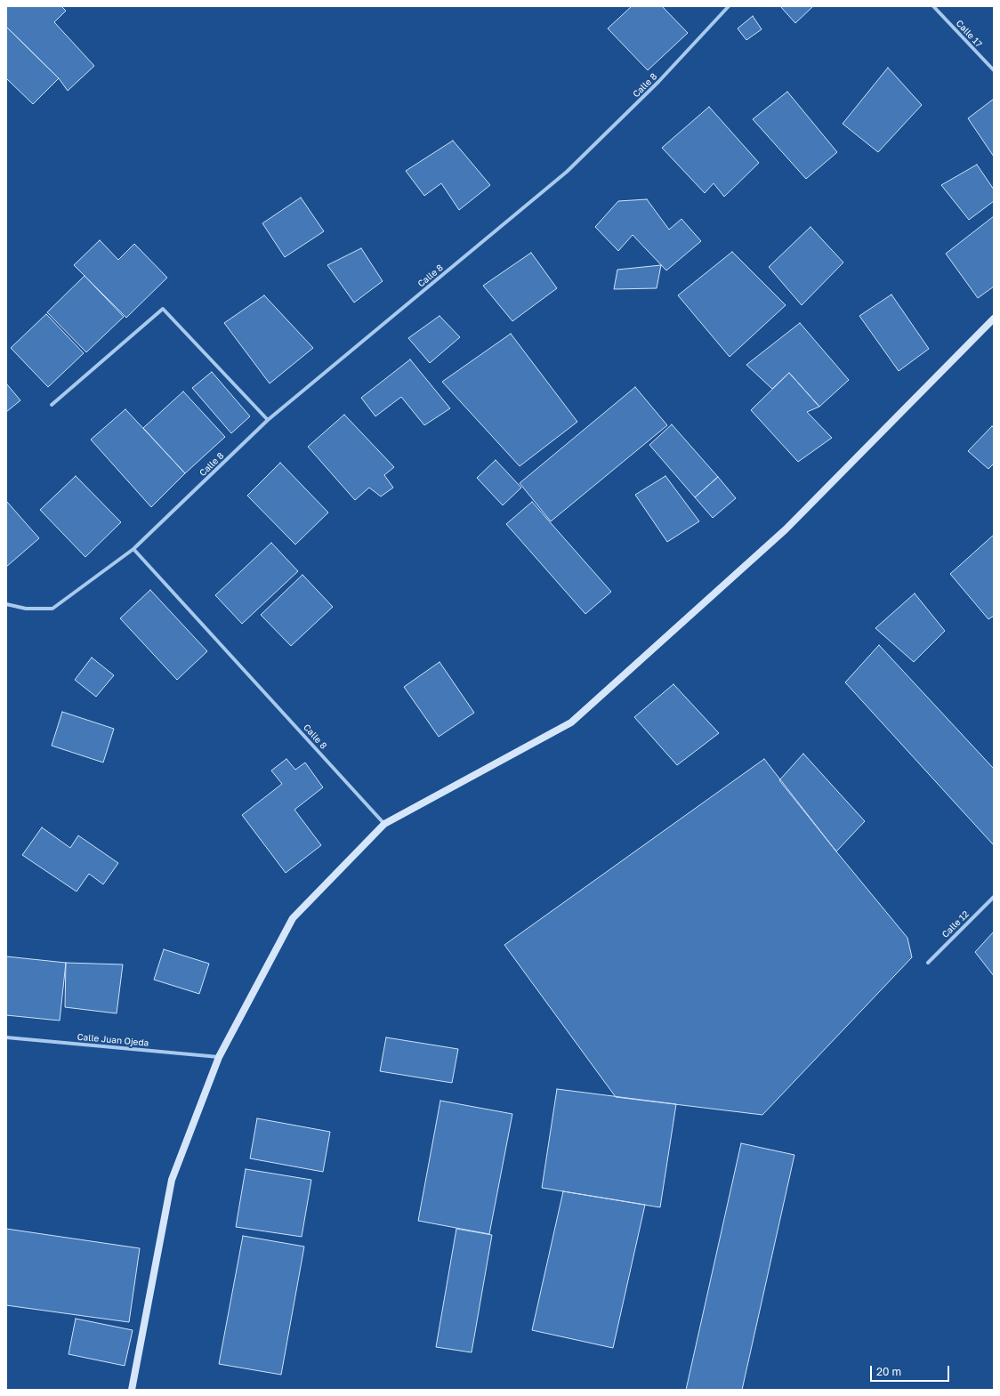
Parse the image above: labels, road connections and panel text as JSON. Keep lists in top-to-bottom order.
{
  "streets": {
    "street": [
      "Calle 17",
      "Calle 8",
      "Calle 12",
      "Calle Juan Ojeda"
    ]
  },
  "scale_bar": "20 m"
}
